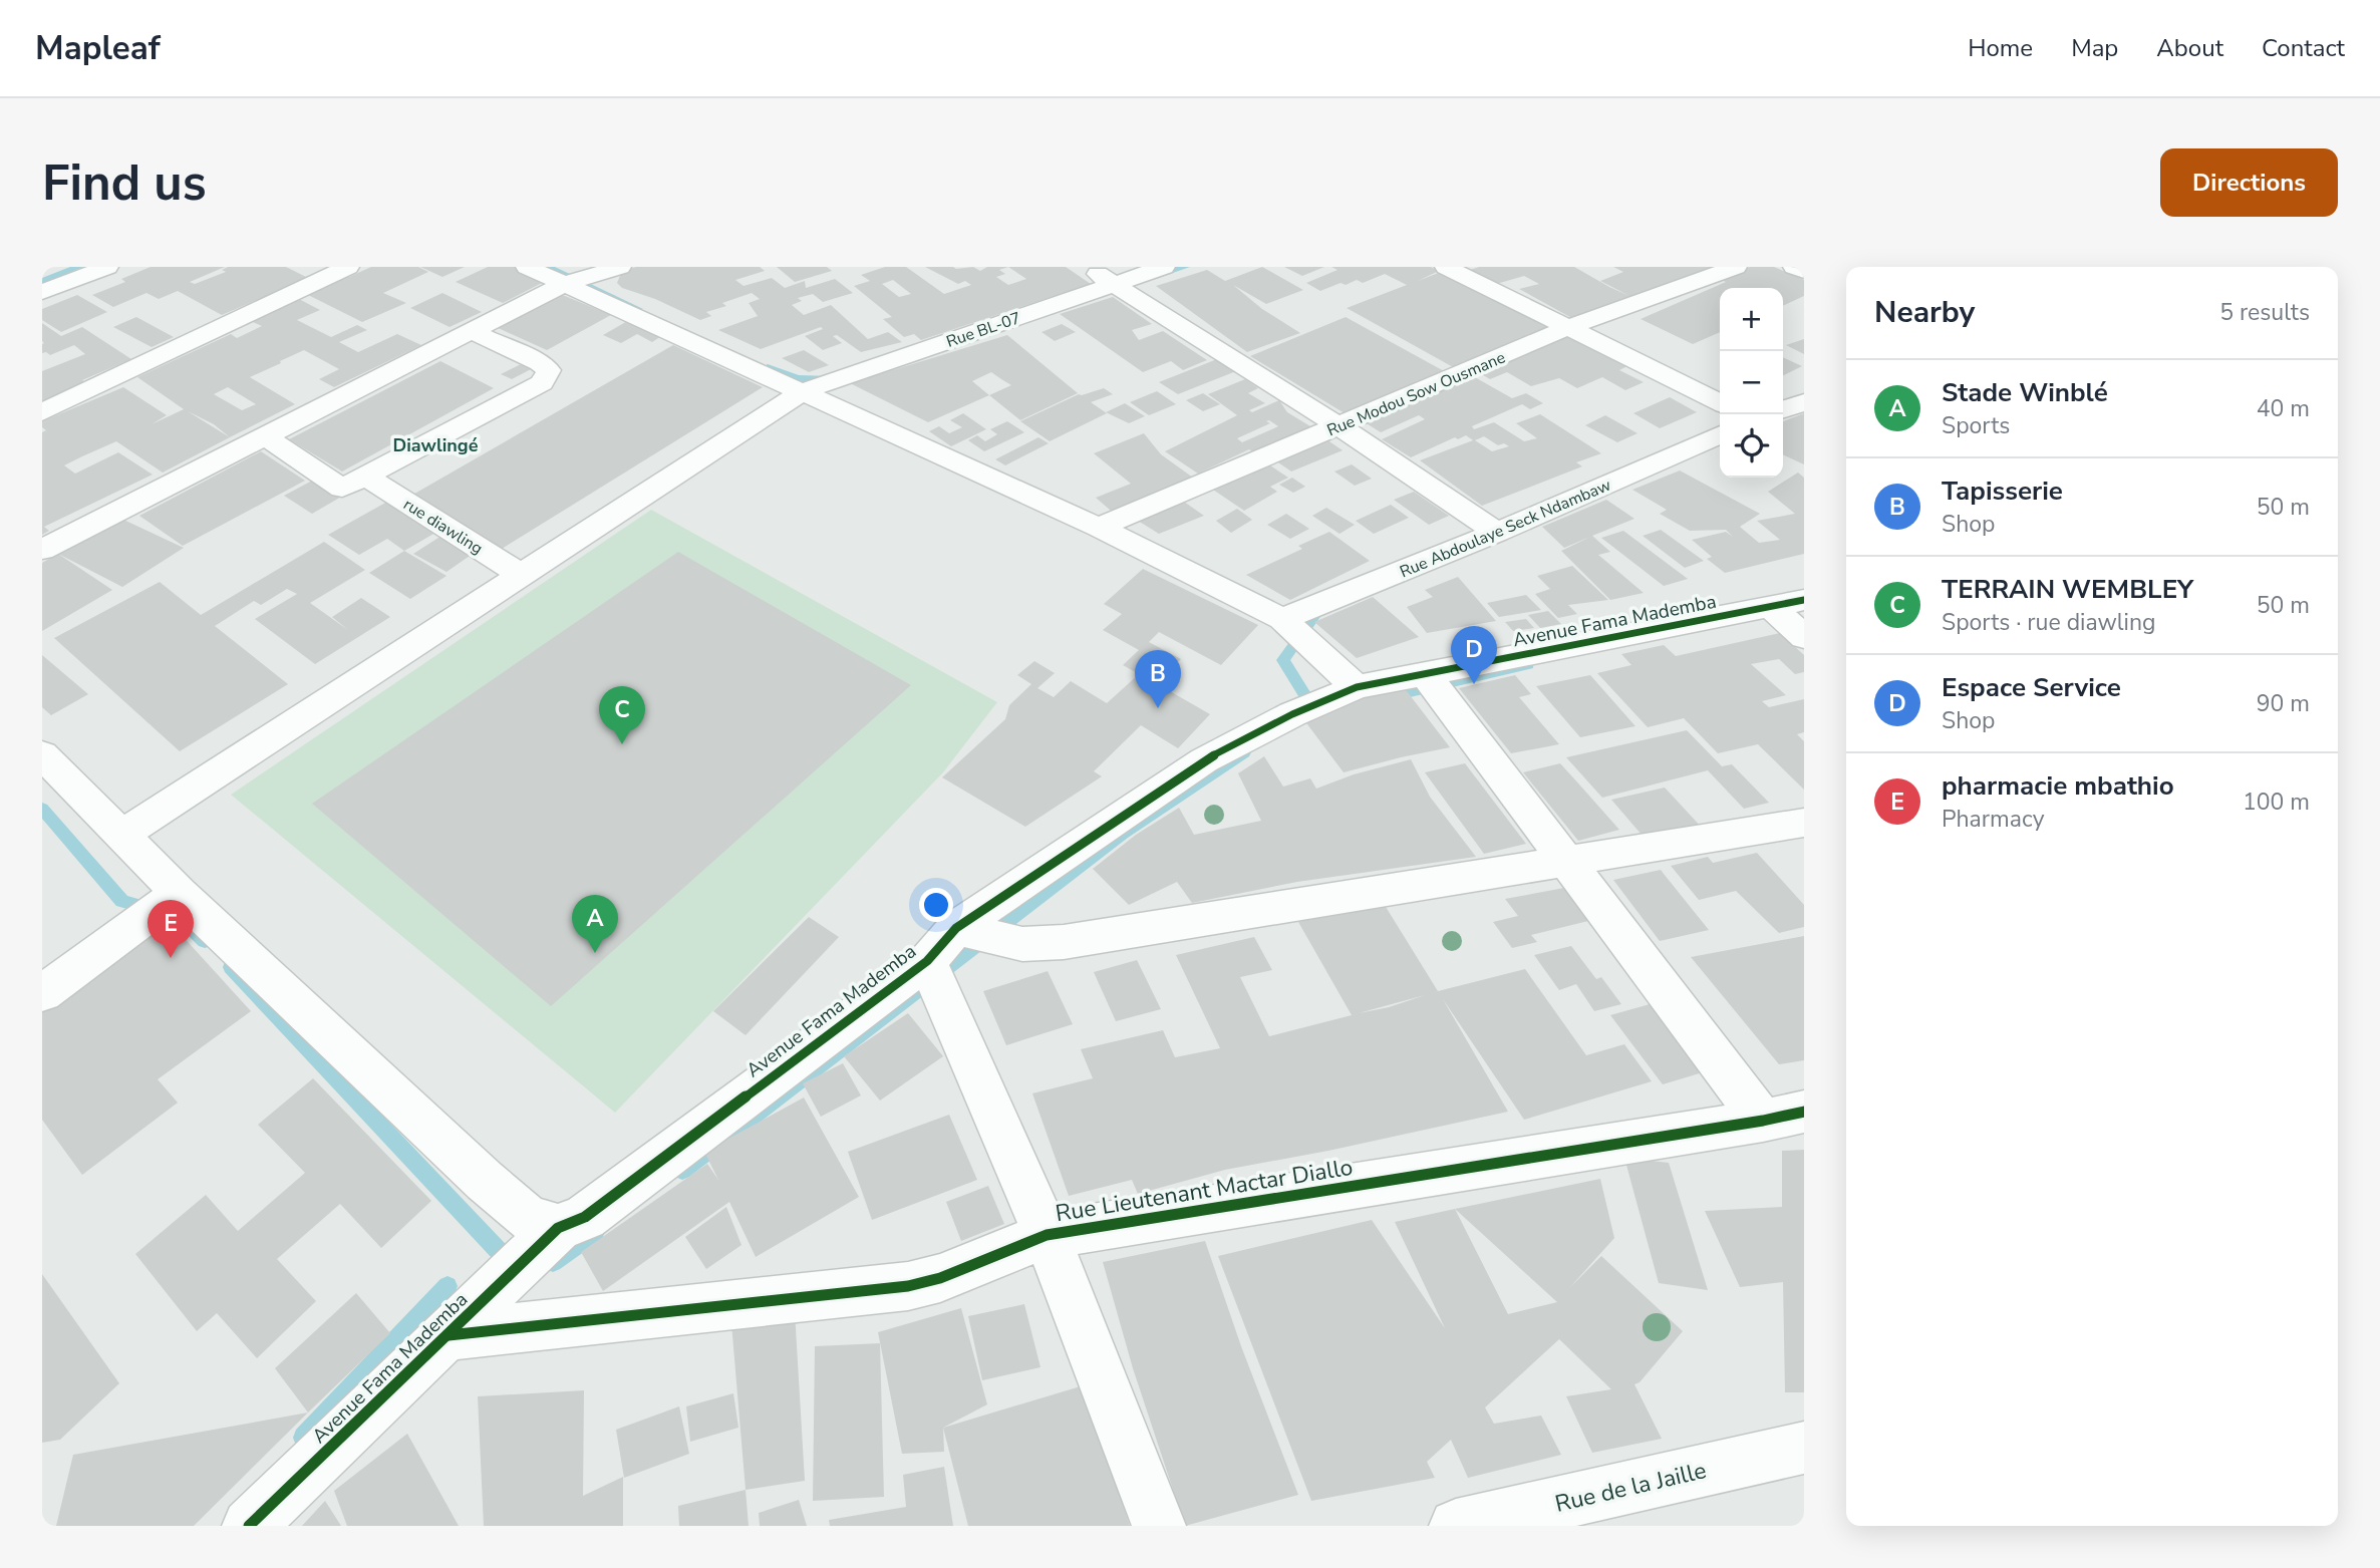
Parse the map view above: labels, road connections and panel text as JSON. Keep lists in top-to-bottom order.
{
  "streets": {
    "street": [
      "Rue BL-07",
      "Rue Modou Sow Ousmane",
      "rue diawling",
      "Rue Abdoulaye Seck Ndambaw",
      "Avenue Fama Mademba",
      "Rue Lieutenant Mactar Diallo",
      "Rue de la Jaille"
    ]
  },
  "crossings": [
    ["Rue BL-07", "rue diawling"],
    ["Avenue Fama Mademba", "Rue Lieutenant Mactar Diallo"]
  ],
  "districts": ["Diawlingé"],
  "page": {
    "header": "Mapleaf",
    "nav": [
      "Home",
      "Map",
      "About",
      "Contact"
    ],
    "buttons": "Directions",
    "title": "Find us",
    "heading": ["Nearby", "5 results"],
    "map_buttons": ["+", "−"],
    "list": [
      {
        "mark": "A",
        "name": "Stade Winblé",
        "note": "Sports",
        "value": "40 m"
      },
      {
        "mark": "B",
        "name": "Tapisserie",
        "note": "Shop",
        "value": "50 m"
      },
      {
        "mark": "C",
        "name": "TERRAIN WEMBLEY",
        "note": "Sports · rue diawling",
        "value": "50 m"
      },
      {
        "mark": "D",
        "name": "Espace Service",
        "note": "Shop",
        "value": "90 m"
      },
      {
        "mark": "E",
        "name": "pharmacie mbathio",
        "note": "Pharmacy",
        "value": "100 m"
      }
    ],
    "pins": [
      "D",
      "B",
      "C",
      "A",
      "E"
    ]
  }
}
